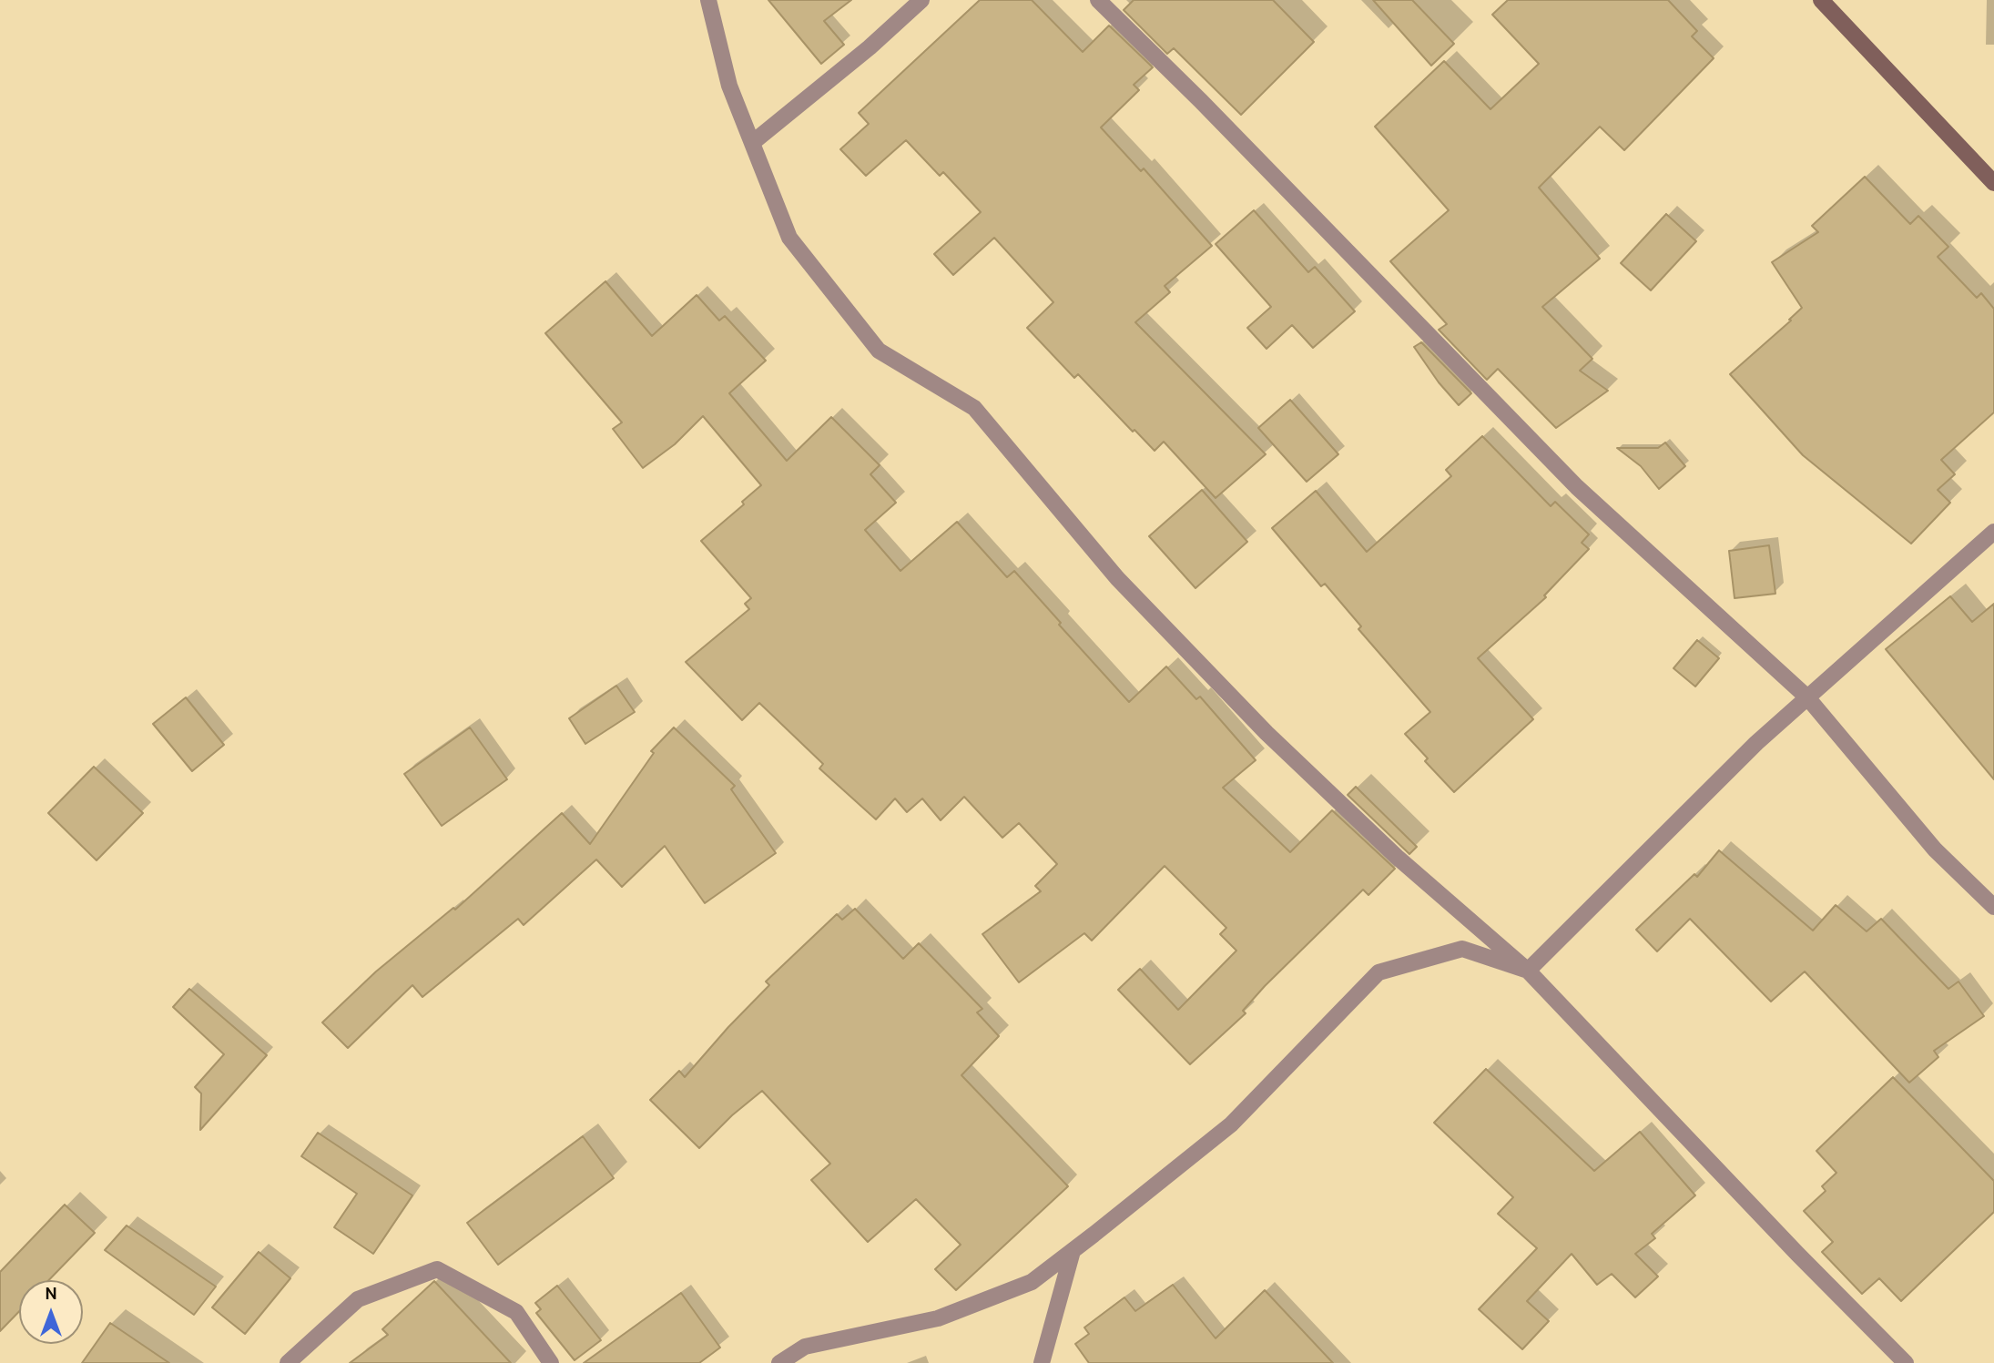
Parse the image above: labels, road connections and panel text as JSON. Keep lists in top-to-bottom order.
{
  "north": "top"
}
